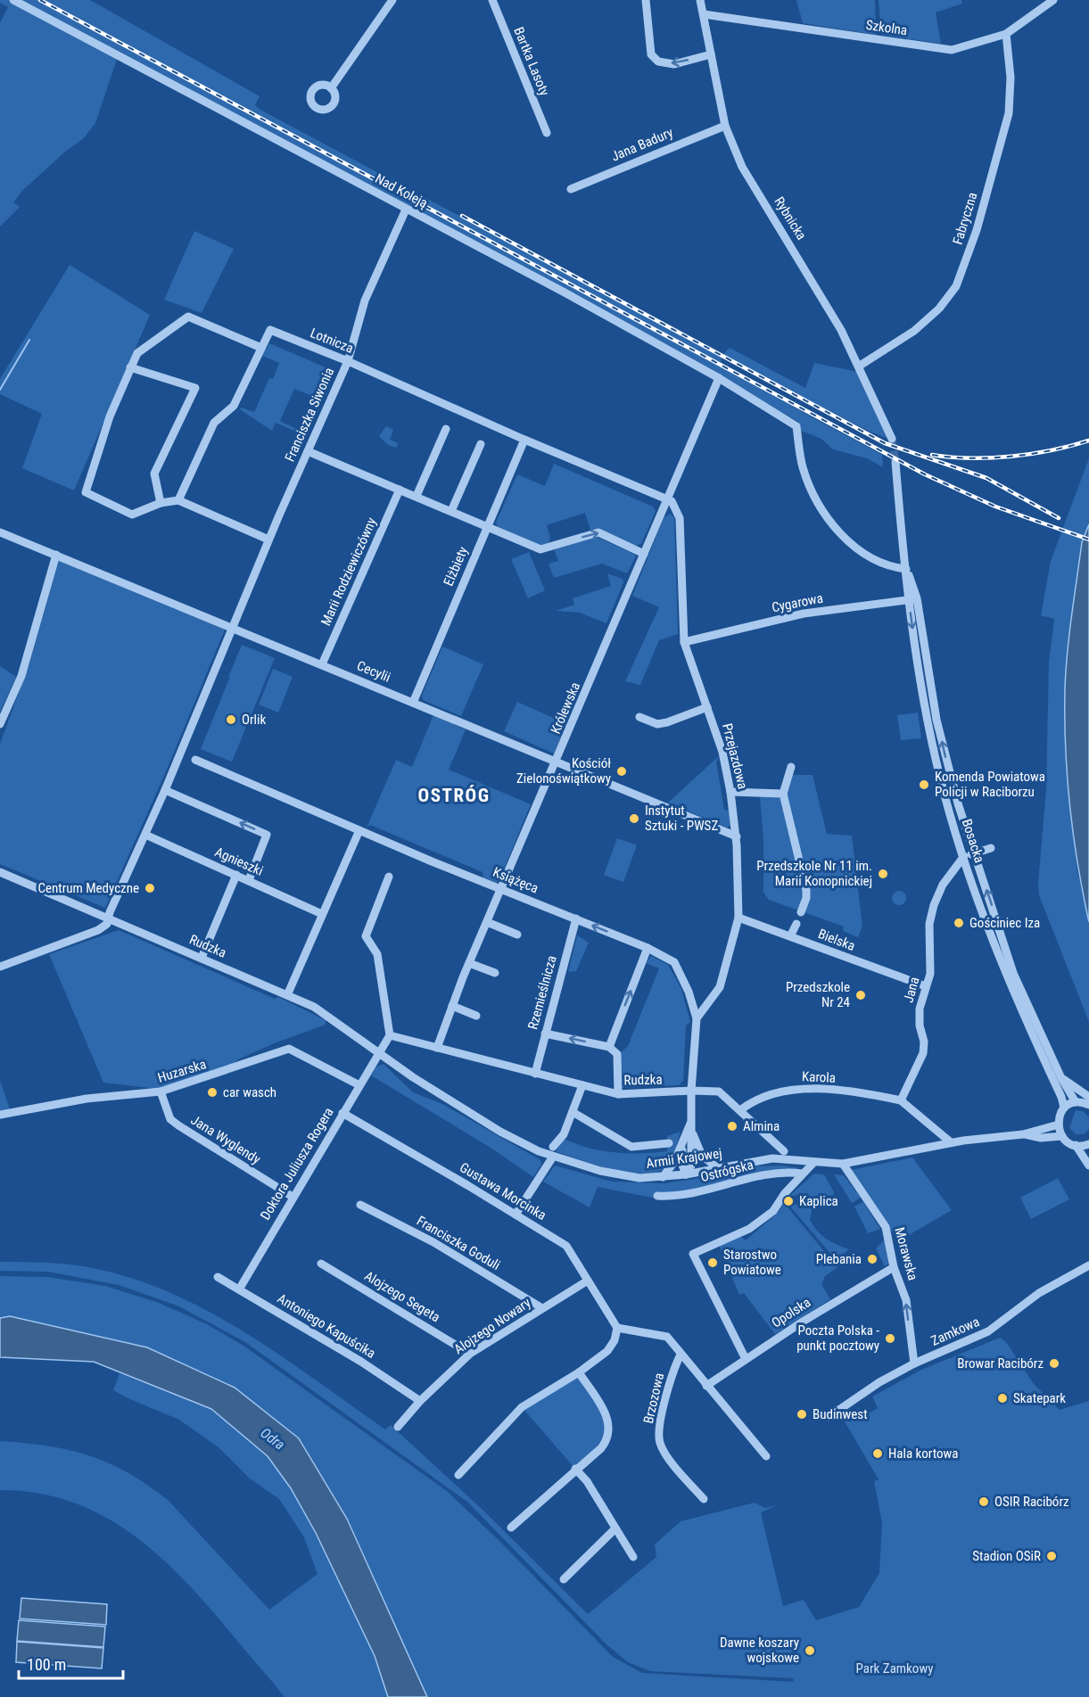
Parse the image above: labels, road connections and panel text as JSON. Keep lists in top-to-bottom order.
{
  "streets": {
    "street": [
      "Szkolna",
      "Bartka Lasoty",
      "Jana Badury",
      "Nad Koleją",
      "Rybnicka",
      "Fabryczna",
      "Lotnicza",
      "Franciszka Siwonia",
      "Elżbiety",
      "Marii Rodziewiczówny",
      "Cygarowa",
      "Cecylii",
      "Królewska",
      "Przejazdowa",
      "Bosacka",
      "Agnieszki",
      "Książęca",
      "Bielska",
      "Rudzka",
      "Jana",
      "Rzemieślnicza",
      "Huzarska",
      "Karola",
      "Jana Wyglendy",
      "Armii Krajowej",
      "Doktora Juliusza Rogera",
      "Ostrógska",
      "Gustawa Morcinka",
      "Franciszka Goduli",
      "Morawska",
      "Alojzego Segeta",
      "Opolska",
      "Antoniego Kapuścika",
      "Alojzego Nowary",
      "Zamkowa",
      "Brzozowa"
    ]
  },
  "crossings": [
    ["Szkolna", "Rybnicka"],
    ["Szkolna", "Fabryczna"],
    ["Jana Badury", "Rybnicka"],
    ["Nad Koleją", "Franciszka Siwonia"],
    ["Nad Koleją", "Królewska"],
    ["Nad Koleją", "Bosacka"],
    ["Rybnicka", "Fabryczna"],
    ["Lotnicza", "Franciszka Siwonia"],
    ["Lotnicza", "Elżbiety"],
    ["Lotnicza", "Królewska"],
    ["Lotnicza", "Przejazdowa"],
    ["Franciszka Siwonia", "Cecylii"],
    ["Franciszka Siwonia", "Agnieszki"],
    ["Franciszka Siwonia", "Rudzka"],
    ["Elżbiety", "Cecylii"],
    ["Marii Rodziewiczówny", "Cecylii"],
    ["Cygarowa", "Przejazdowa"],
    ["Cygarowa", "Bosacka"],
    ["Cecylii", "Królewska"],
    ["Cecylii", "Przejazdowa"],
    ["Królewska", "Przejazdowa"],
    ["Królewska", "Książęca"],
    ["Królewska", "Rudzka"],
    ["Przejazdowa", "Książęca"],
    ["Przejazdowa", "Bielska"],
    ["Bosacka", "Jana"],
    ["Książęca", "Rudzka"],
    ["Książęca", "Rzemieślnicza"],
    ["Książęca", "Armii Krajowej"],
    ["Bielska", "Jana"],
    ["Rudzka", "Rzemieślnicza"],
    ["Rudzka", "Karola"],
    ["Rudzka", "Armii Krajowej"],
    ["Rudzka", "Doktora Juliusza Rogera"],
    ["Jana", "Karola"],
    ["Huzarska", "Jana Wyglendy"],
    ["Huzarska", "Doktora Juliusza Rogera"],
    ["Jana Wyglendy", "Doktora Juliusza Rogera"],
    ["Armii Krajowej", "Doktora Juliusza Rogera"],
    ["Armii Krajowej", "Morawska"],
    ["Doktora Juliusza Rogera", "Gustawa Morcinka"],
    ["Doktora Juliusza Rogera", "Antoniego Kapuścika"],
    ["Gustawa Morcinka", "Alojzego Nowary"],
    ["Franciszka Goduli", "Alojzego Nowary"],
    ["Morawska", "Opolska"],
    ["Morawska", "Zamkowa"],
    ["Alojzego Segeta", "Alojzego Nowary"],
    ["Antoniego Kapuścika", "Alojzego Nowary"]
  ],
  "one_way": ["Morawska"],
  "districts": ["OSTRÓG"],
  "water": ["Odra"],
  "parks": ["Park Zamkowy"],
  "places": [
    "Orlik",
    "Kościół Zielonoświątkowy",
    "Komenda Powiatowa Policji w Raciborzu",
    "Instytut Sztuki - PWSZ",
    "Przedszkole Nr 11 im. Marii Konopnickiej",
    "Centrum Medyczne",
    "Gościniec Iza",
    "Przedszkole Nr 24",
    "car wasch",
    "Almina",
    "Kaplica",
    "Plebania",
    "Starostwo Powiatowe",
    "Poczta Polska - punkt pocztowy",
    "Browar Racibórz",
    "Skatepark",
    "Budinwest",
    "Hala kortowa",
    "OSIR Racibórz",
    "Stadion OSiR",
    "Dawne koszary wojskowe"
  ],
  "scale_bar": "100 m"
}
